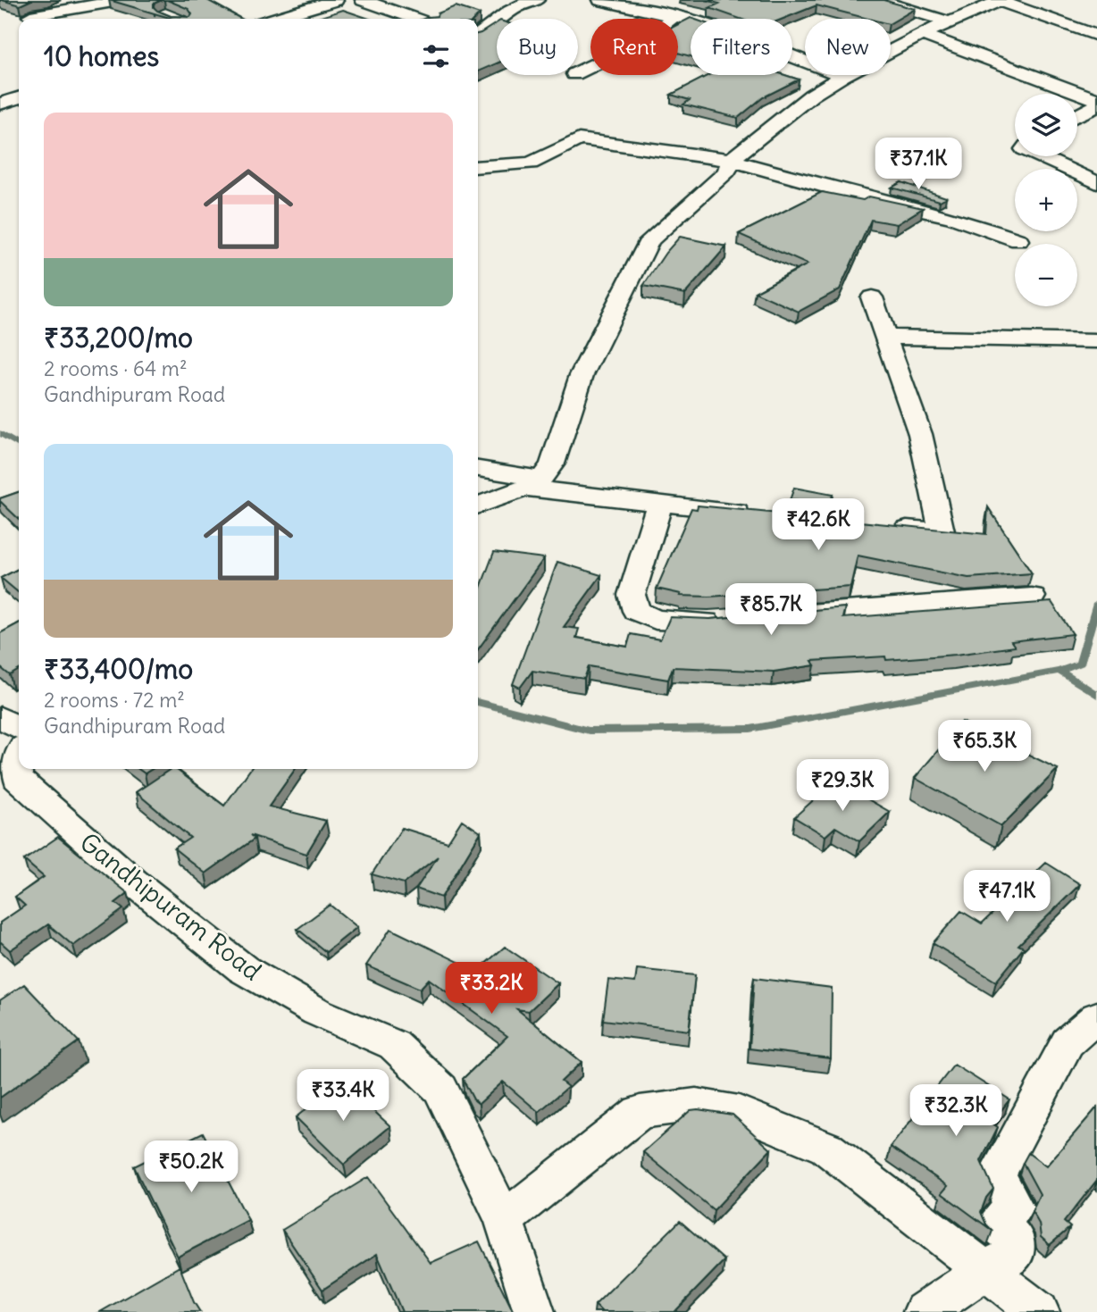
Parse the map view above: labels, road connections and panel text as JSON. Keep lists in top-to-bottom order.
{
  "streets": {
    "street": ["Gandhipuram Road"]
  },
  "page": {
    "chip": [
      "Buy",
      "Rent",
      "Filters",
      "New"
    ],
    "heading": "10 homes",
    "map_buttons": ["+", "−"],
    "list": [
      {
        "name": "₹33,200/mo",
        "note": "2 rooms · 64 m² · Gandhipuram Road"
      },
      {
        "name": "₹33,400/mo",
        "note": "2 rooms · 72 m² · Gandhipuram Road"
      }
    ],
    "price": [
      "₹37.1K",
      "₹42.6K",
      "₹85.7K",
      "₹65.3K",
      "₹29.3K",
      "₹47.1K",
      "₹33.2K",
      "₹33.4K",
      "₹32.3K",
      "₹50.2K"
    ]
  }
}
